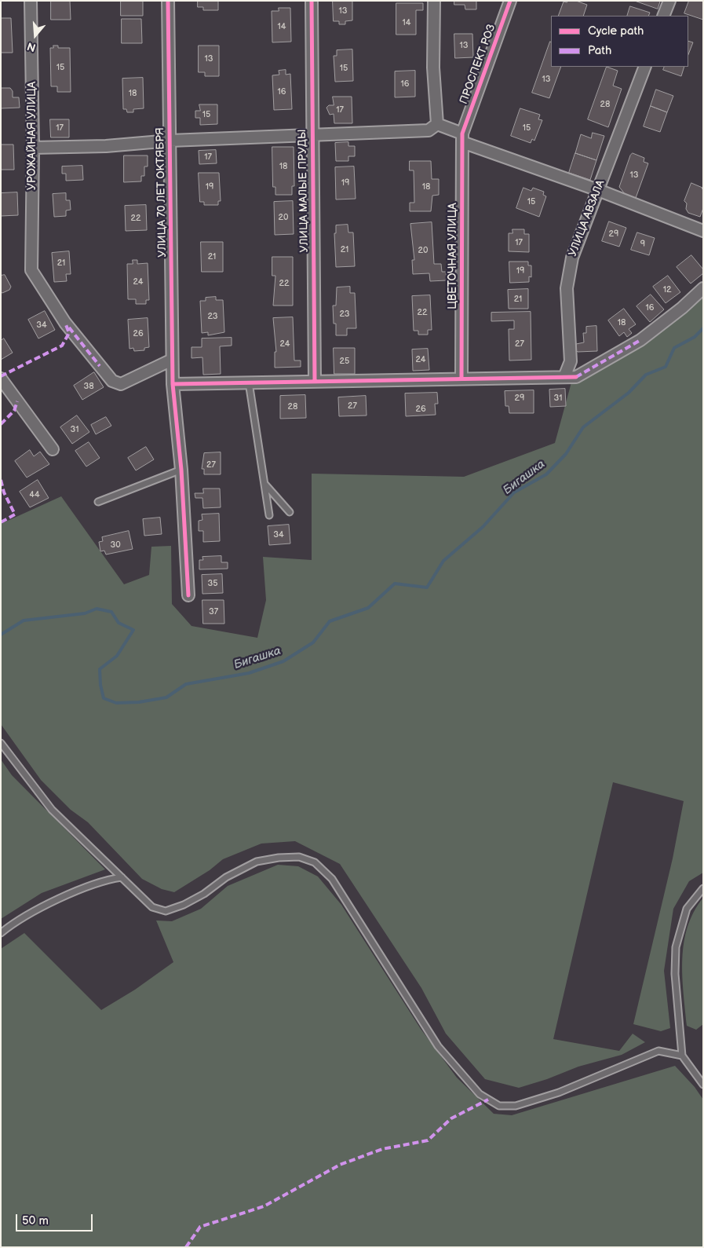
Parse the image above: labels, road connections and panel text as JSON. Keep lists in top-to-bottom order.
{
  "streets": {
    "street": [
      "ПРОСПЕКТ РОЗ",
      "УРОЖАЙНАЯ УЛИЦА",
      "УЛИЦА МАЛЫЕ ПРУДЫ",
      "УЛИЦА 70 ЛЕТ ОКТЯБРЯ",
      "УЛИЦА АВЗАЛА",
      "ЦВЕТОЧНАЯ УЛИЦА"
    ]
  },
  "crossings": [
    ["ПРОСПЕКТ РОЗ", "ЦВЕТОЧНАЯ УЛИЦА"],
    ["УРОЖАЙНАЯ УЛИЦА", "УЛИЦА 70 ЛЕТ ОКТЯБРЯ"]
  ],
  "water": ["Бигашка"],
  "house_numbers": [
    "13",
    "14",
    "14",
    "13",
    "13",
    "15",
    "15",
    "13",
    "16",
    "16",
    "18",
    "28",
    "17",
    "15",
    "17",
    "15",
    "17",
    "18",
    "13",
    "19",
    "19",
    "18",
    "15",
    "20",
    "22",
    "29",
    "17",
    "9",
    "21",
    "20",
    "21",
    "21",
    "19",
    "24",
    "22",
    "12",
    "21",
    "16",
    "22",
    "23",
    "23",
    "18",
    "34",
    "26",
    "24",
    "27",
    "24",
    "25",
    "38",
    "29",
    "31",
    "27",
    "28",
    "26",
    "31",
    "27",
    "44",
    "34",
    "30",
    "35",
    "37"
  ],
  "legend": ["Cycle path", "Path"],
  "scale_bar": "50 m",
  "north": "bottom"
}
